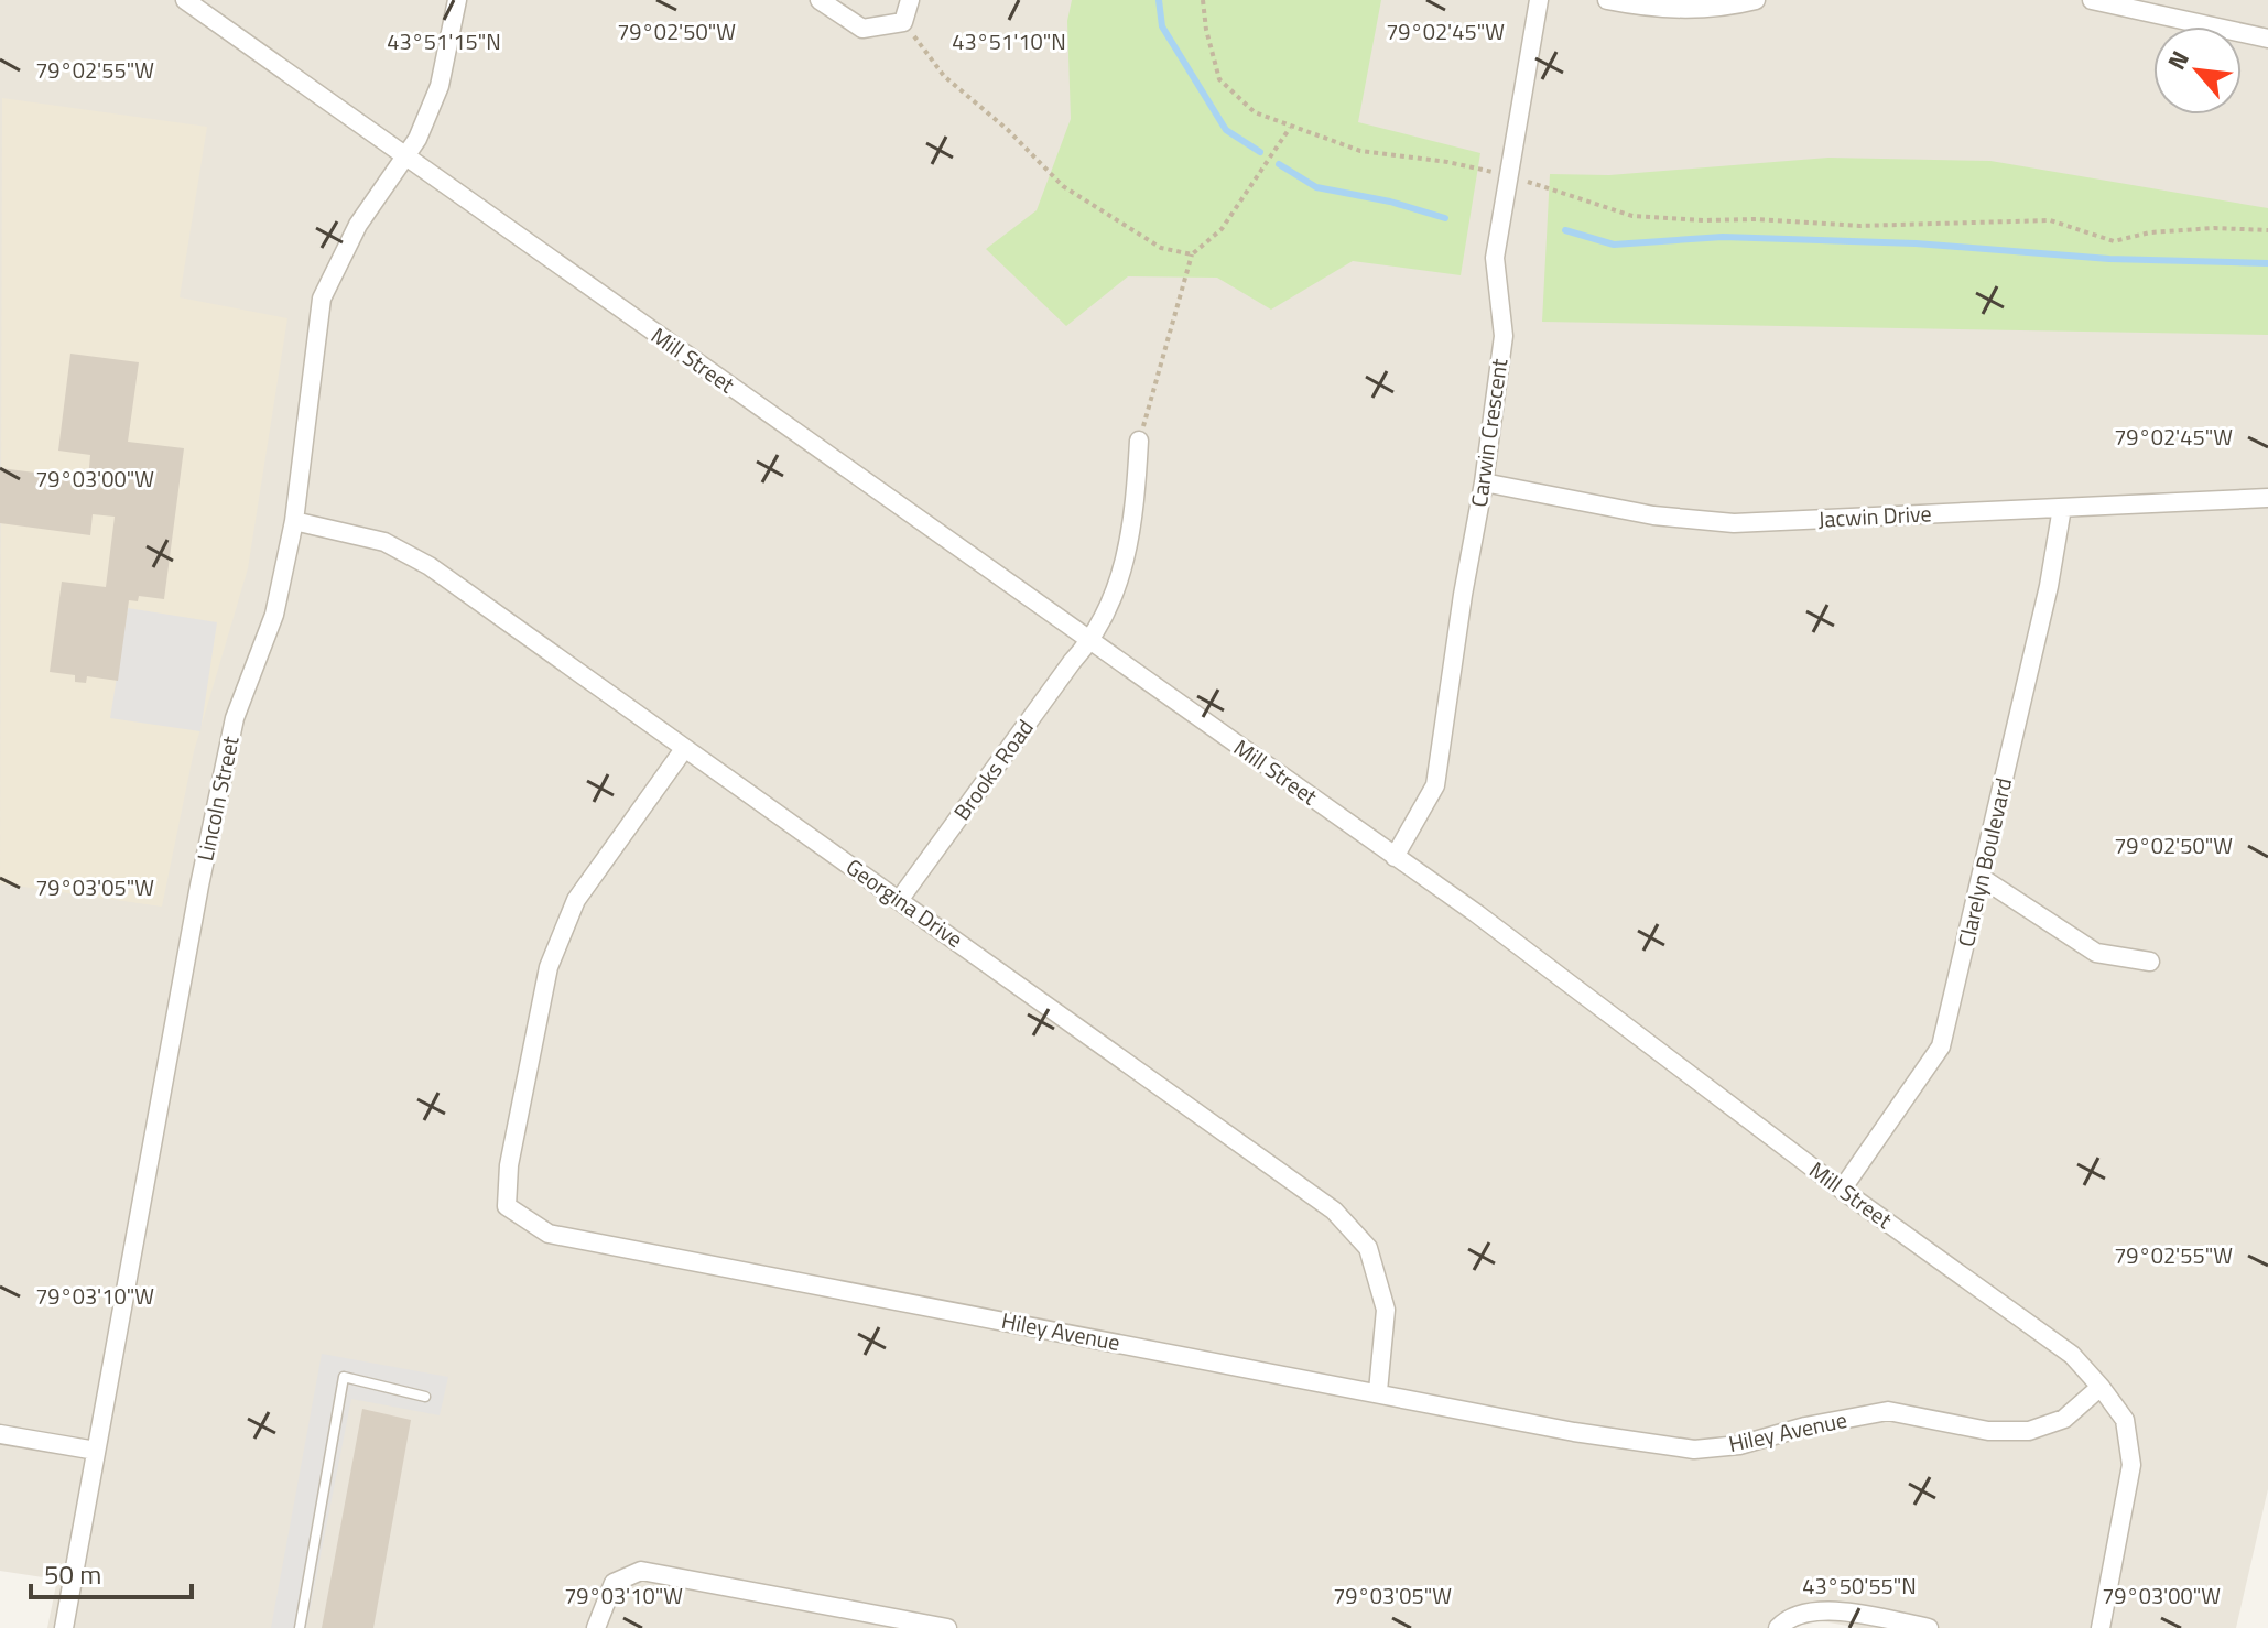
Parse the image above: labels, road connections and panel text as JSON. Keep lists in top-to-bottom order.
{
  "streets": {
    "street": [
      "Mill Street",
      "Carwin Crescent",
      "Jacwin Drive",
      "Brooks Road",
      "Lincoln Street",
      "Clarelyn Boulevard",
      "Georgina Drive",
      "Hiley Avenue"
    ]
  },
  "crossings": [
    ["Mill Street", "Carwin Crescent"],
    ["Mill Street", "Brooks Road"],
    ["Mill Street", "Lincoln Street"],
    ["Mill Street", "Clarelyn Boulevard"],
    ["Mill Street", "Hiley Avenue"],
    ["Carwin Crescent", "Jacwin Drive"],
    ["Jacwin Drive", "Clarelyn Boulevard"],
    ["Brooks Road", "Georgina Drive"],
    ["Lincoln Street", "Georgina Drive"],
    ["Georgina Drive", "Hiley Avenue"]
  ],
  "scale_bar": "50 m",
  "north": "top left",
  "coordinates": [
    "79°02'50\"W",
    "79°02'45\"W",
    "43°51'15\"N",
    "43°51'10\"N",
    "79°02'55\"W",
    "79°03'00\"W",
    "79°03'05\"W",
    "79°03'10\"W",
    "43°50'55\"N"
  ]
}
